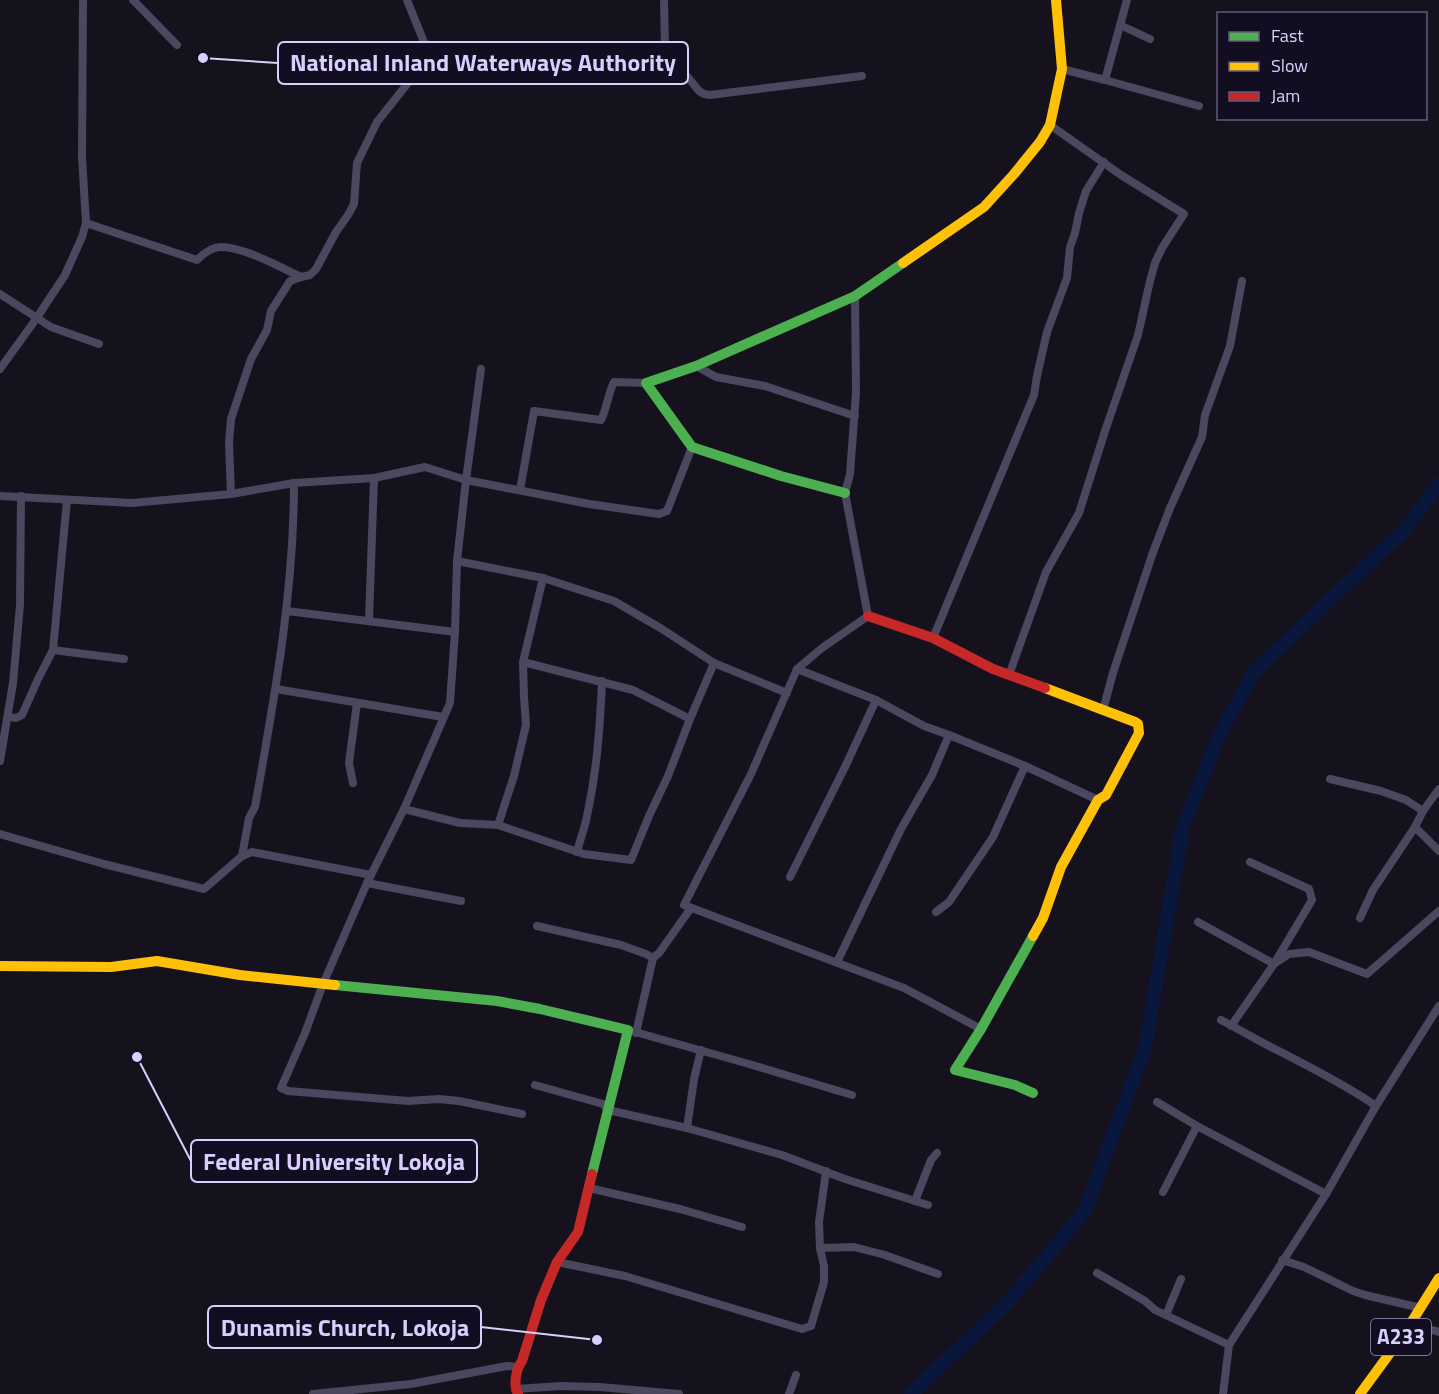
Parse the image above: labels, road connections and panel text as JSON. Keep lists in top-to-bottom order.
{
  "streets": {
    "main road": ["A233"]
  },
  "places": ["National Inland Waterways Authority", "Federal University Lokoja", "Dunamis Church, Lokoja"],
  "legend": ["Fast", "Slow", "Jam"]
}
